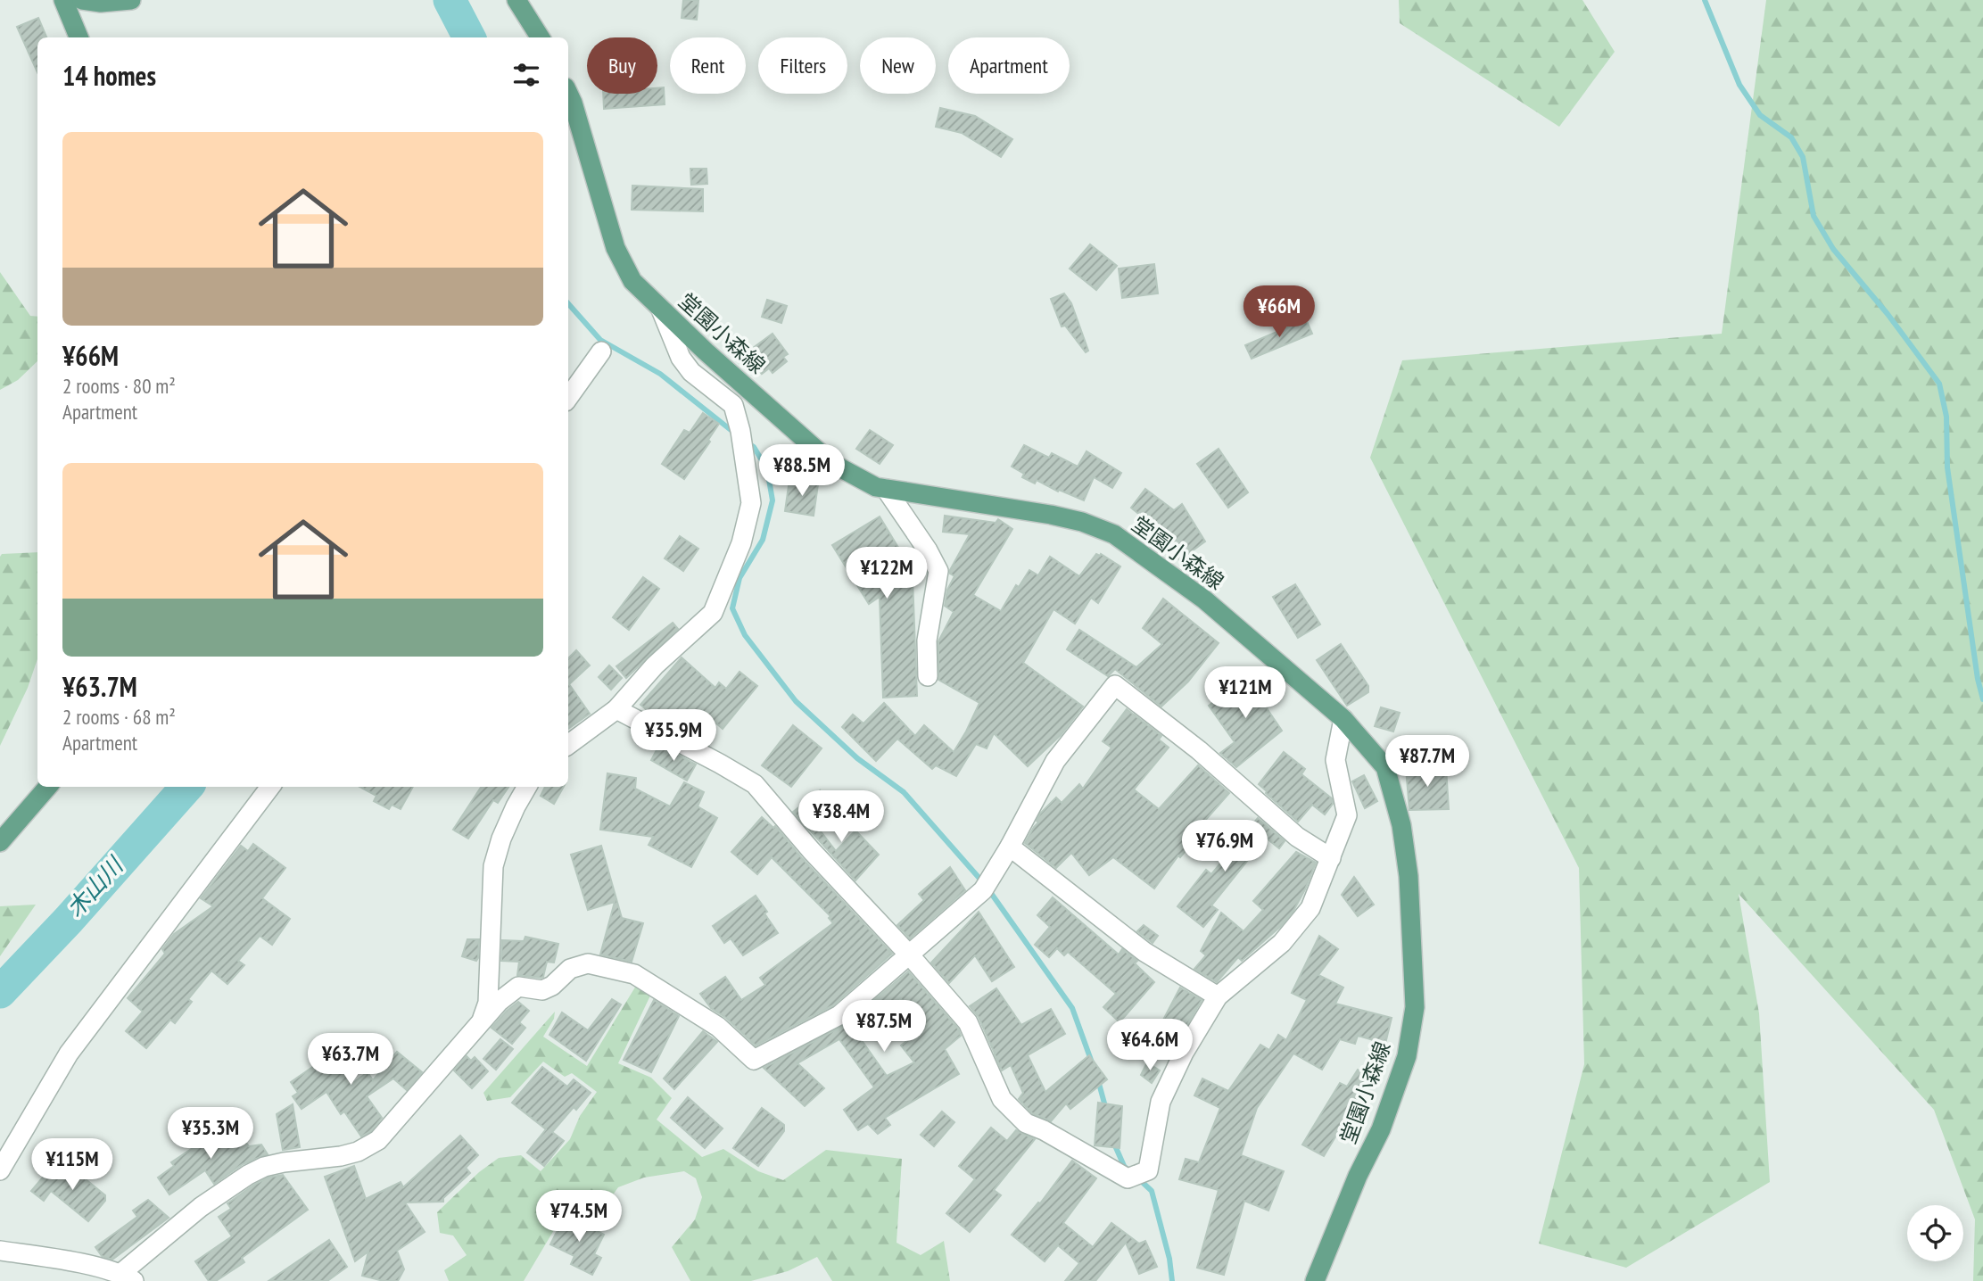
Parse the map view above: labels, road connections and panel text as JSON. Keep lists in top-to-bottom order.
{
  "streets": {
    "main road": ["堂園小森線"]
  },
  "water": ["木山川"],
  "page": {
    "chip": [
      "Buy",
      "Rent",
      "Filters",
      "New",
      "Apartment"
    ],
    "heading": "14 homes",
    "list": [
      {
        "name": "¥66M",
        "note": "2 rooms · 80 m² · Apartment"
      },
      {
        "name": "¥63.7M",
        "note": "2 rooms · 68 m² · Apartment"
      }
    ],
    "price": [
      "¥66M",
      "¥88.5M",
      "¥122M",
      "¥121M",
      "¥35.9M",
      "¥87.7M",
      "¥38.4M",
      "¥76.9M",
      "¥87.5M",
      "¥64.6M",
      "¥63.7M",
      "¥35.3M",
      "¥115M",
      "¥74.5M"
    ]
  }
}
